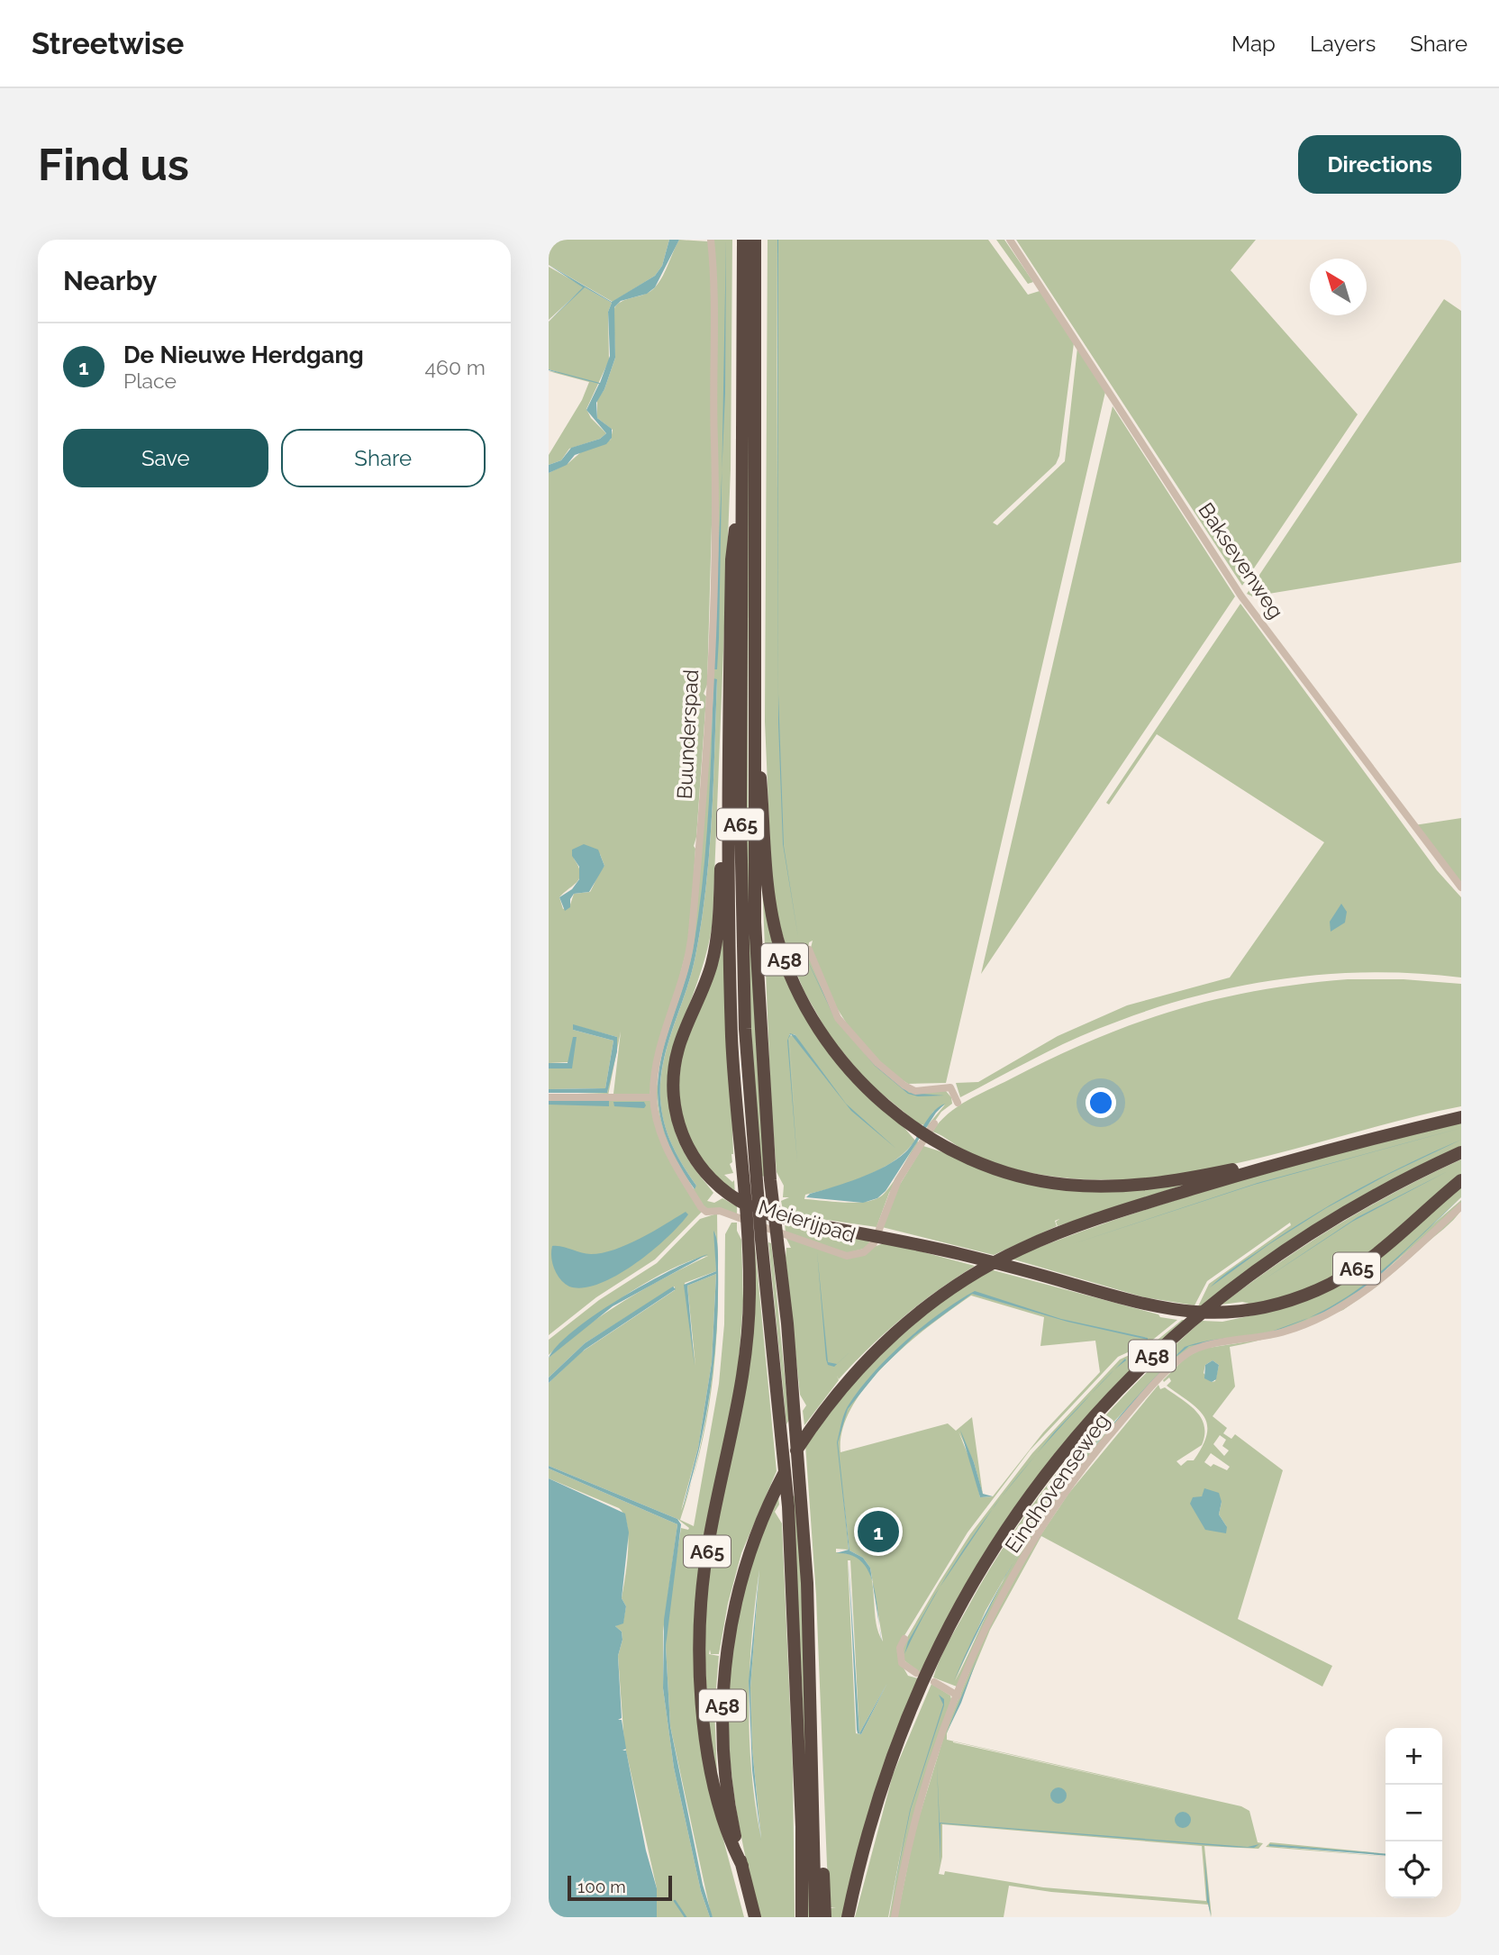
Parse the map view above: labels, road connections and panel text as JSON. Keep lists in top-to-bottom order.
{
  "streets": {
    "highway": ["A65", "A58"],
    "street": [
      "Baksevenweg",
      "Buunderspad",
      "Meierijpad",
      "Eindhovenseweg"
    ]
  },
  "crossings": [
    ["Buunderspad", "Meierijpad"],
    ["A65", "A58"]
  ],
  "scale_bar": "100 m",
  "north": "top left",
  "page": {
    "header": "Streetwise",
    "nav": ["Map", "Layers", "Share"],
    "buttons": [
      "Directions",
      ["Save", "Share"]
    ],
    "title": "Find us",
    "heading": "Nearby",
    "list": [
      {
        "mark": "1",
        "name": "De Nieuwe Herdgang",
        "note": "Place",
        "value": "460 m"
      }
    ],
    "pins": "1",
    "map_buttons": ["+", "−"],
    "scale": "100 m"
  }
}
